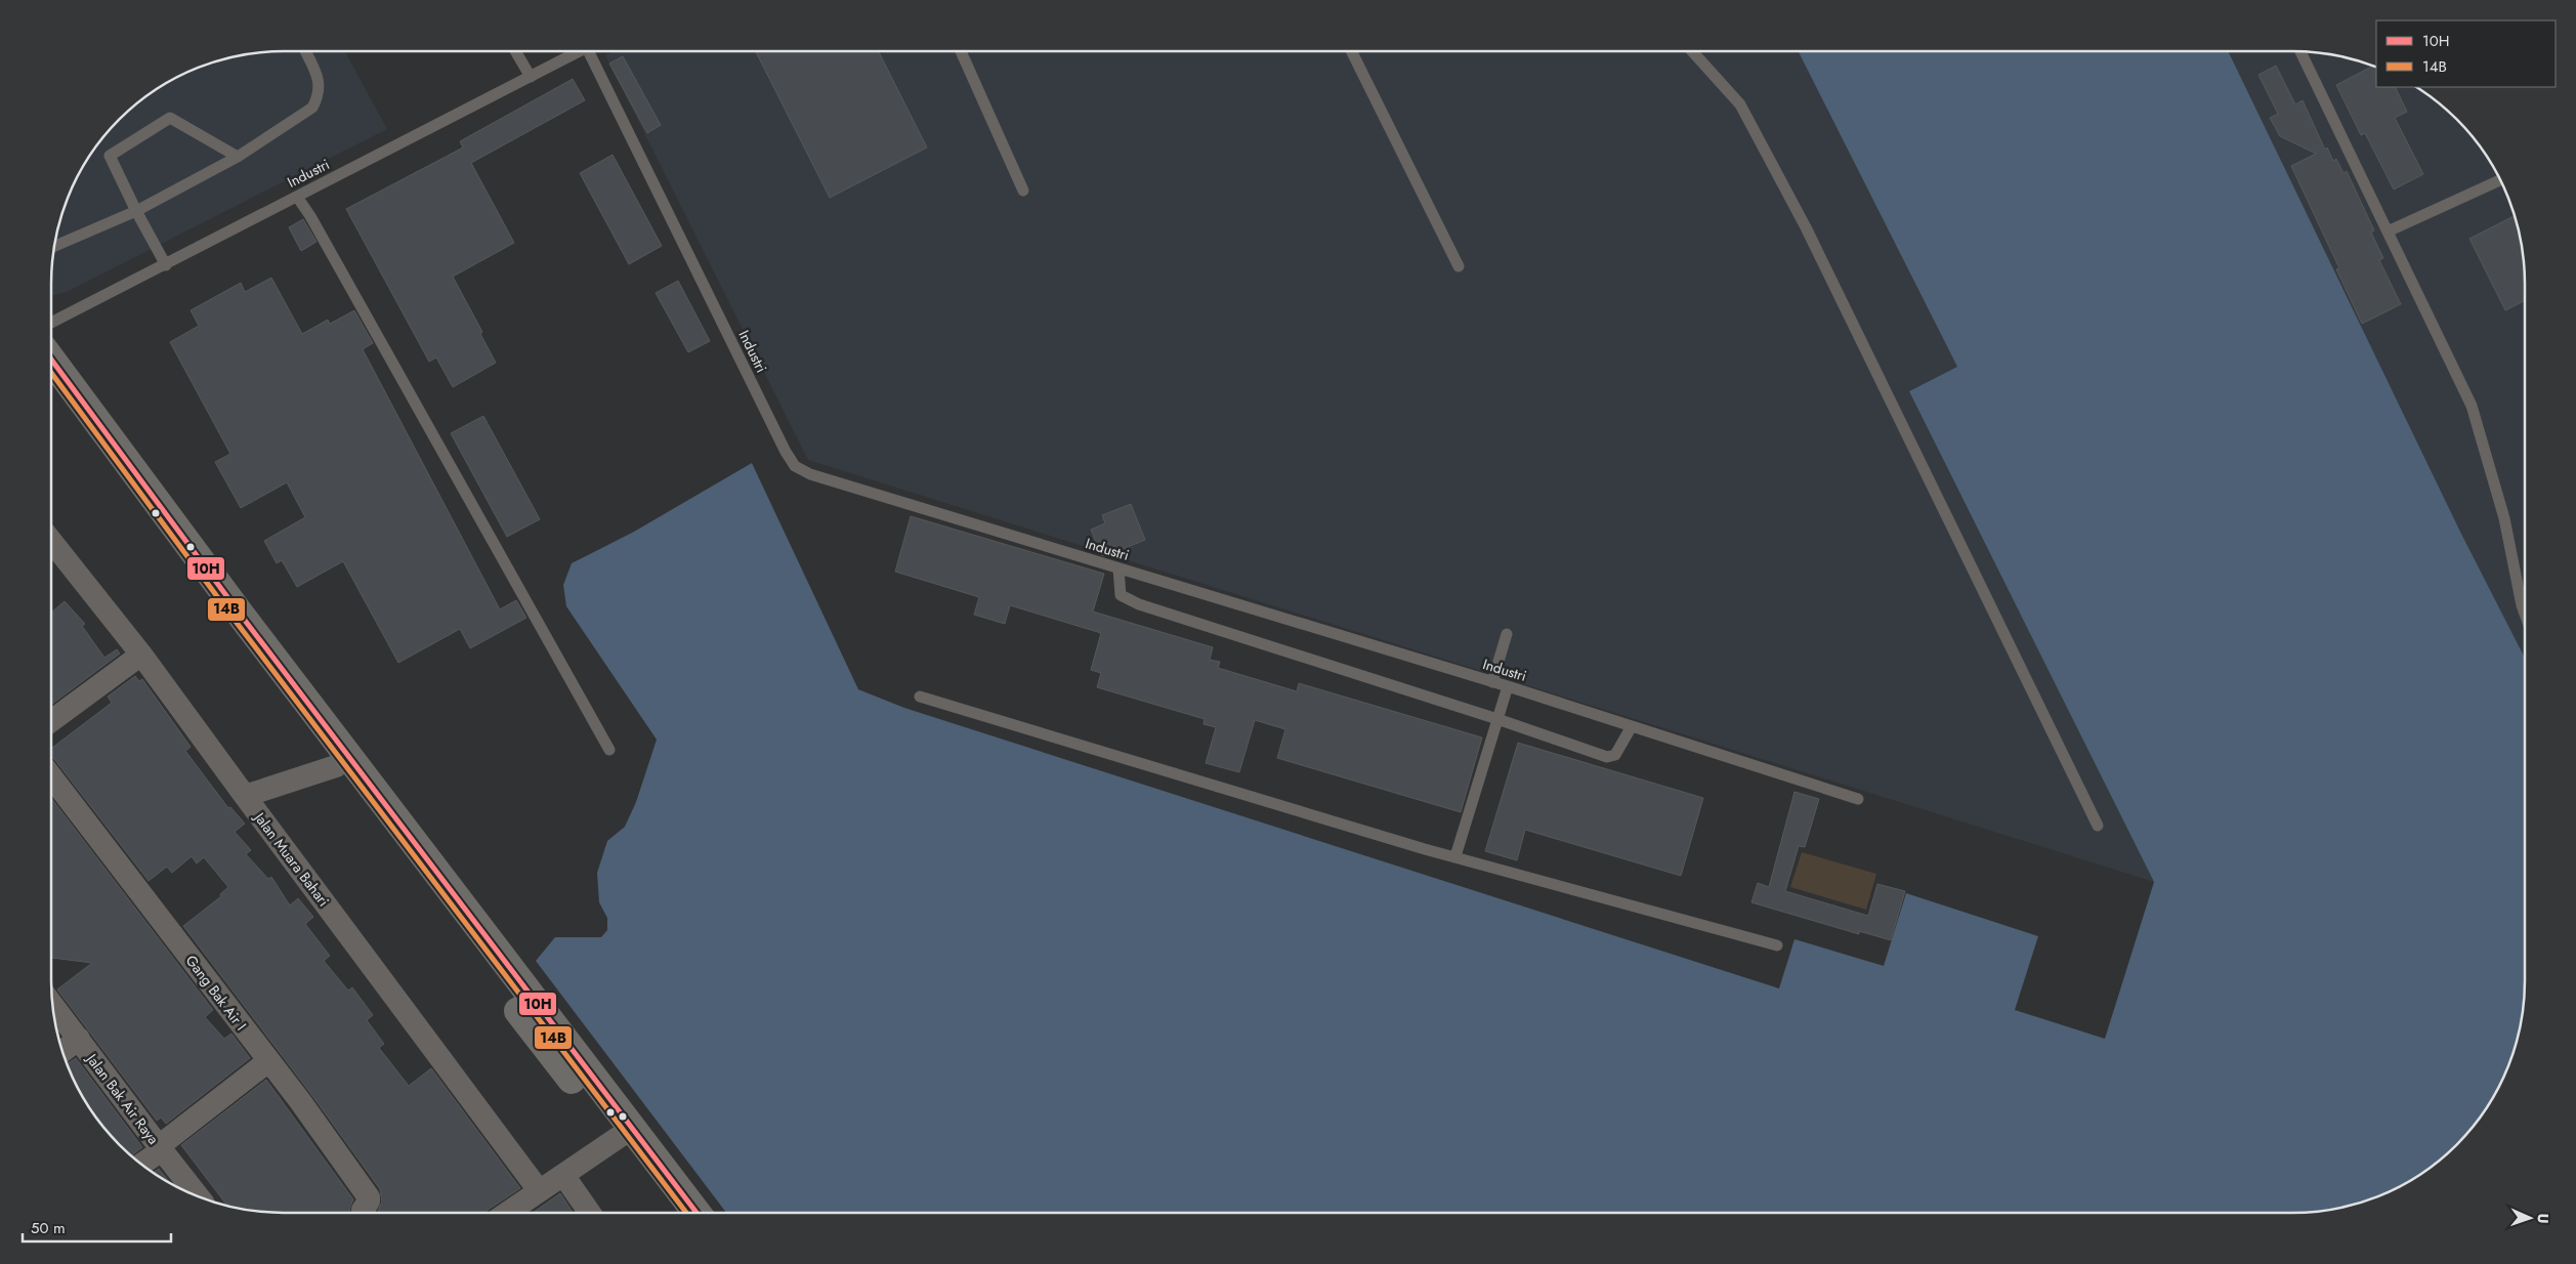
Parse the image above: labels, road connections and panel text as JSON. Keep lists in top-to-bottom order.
{
  "streets": {
    "street": ["Jalan Muara Bahari", "Gang Bak Air I", "Jalan Bak Air Raya"],
    "lane": ["Industri"]
  },
  "lines": ["transit line 10H", "transit line 14B"],
  "legend": ["10H", "14B"],
  "scale_bar": "50 m",
  "north": "right"
}
